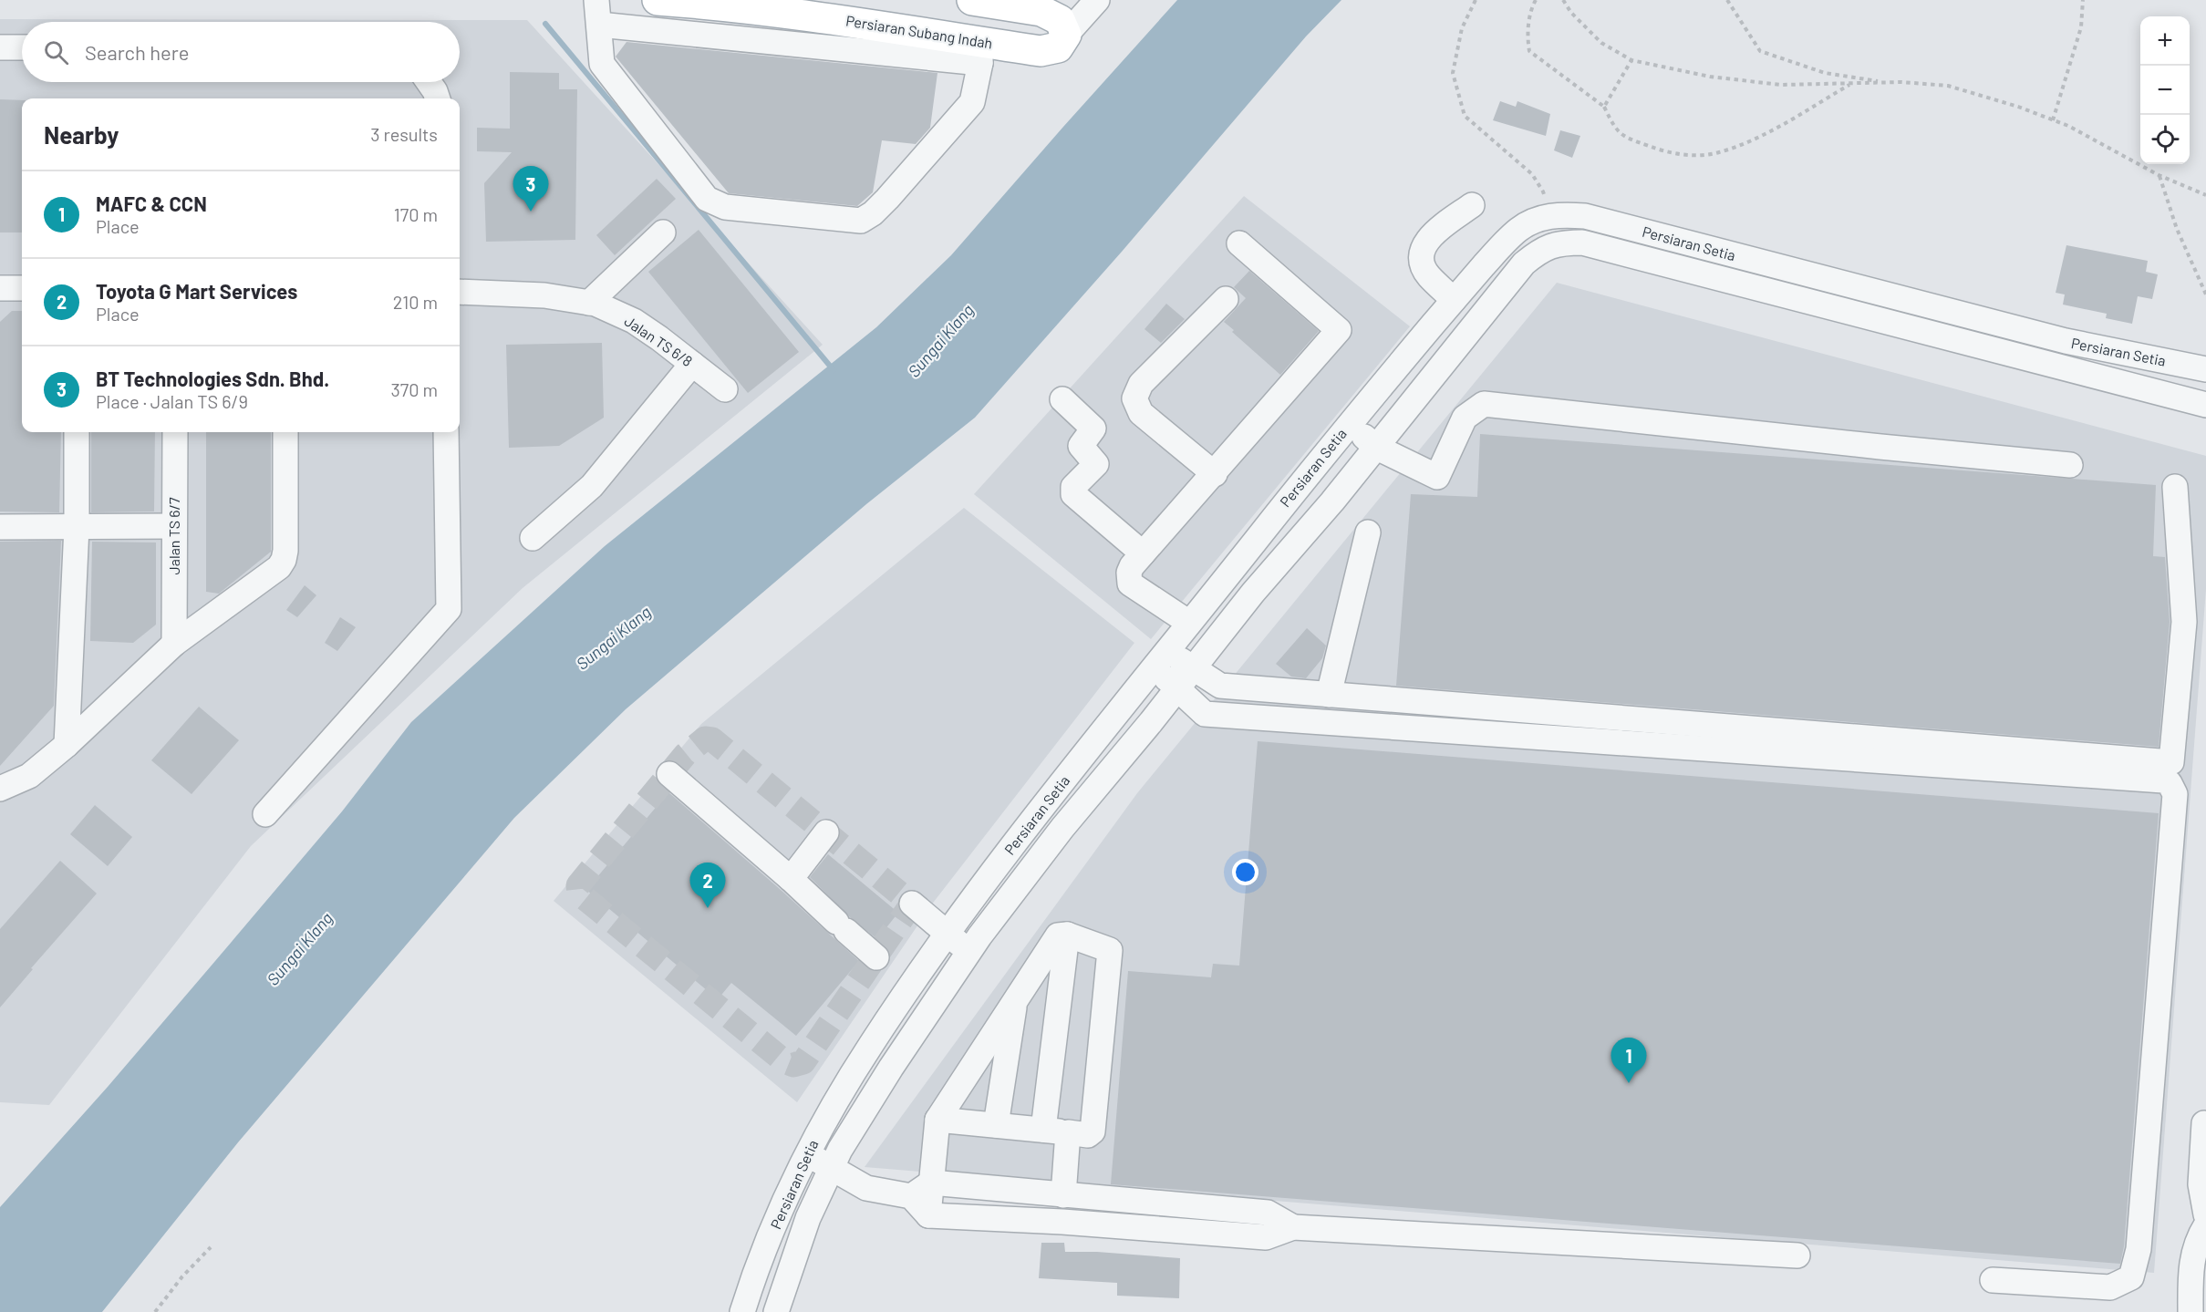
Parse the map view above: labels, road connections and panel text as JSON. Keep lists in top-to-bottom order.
{
  "streets": {
    "main road": ["Persiaran Subang Indah"],
    "street": ["Persiaran Setia", "Jalan TS 6/8", "Jalan TS 6/7"]
  },
  "water": ["Sungai Klang"],
  "page": {
    "map_buttons": ["+", "−"],
    "search": "Search here",
    "heading": ["Nearby", "3 results"],
    "pins": ["3", "2", "1"],
    "list": [
      {
        "mark": "1",
        "name": "MAFC & CCN",
        "note": "Place",
        "value": "170 m"
      },
      {
        "mark": "2",
        "name": "Toyota G Mart Services",
        "note": "Place",
        "value": "210 m"
      },
      {
        "mark": "3",
        "name": "BT Technologies Sdn. Bhd.",
        "note": "Place · Jalan TS 6/9",
        "value": "370 m"
      }
    ]
  }
}
